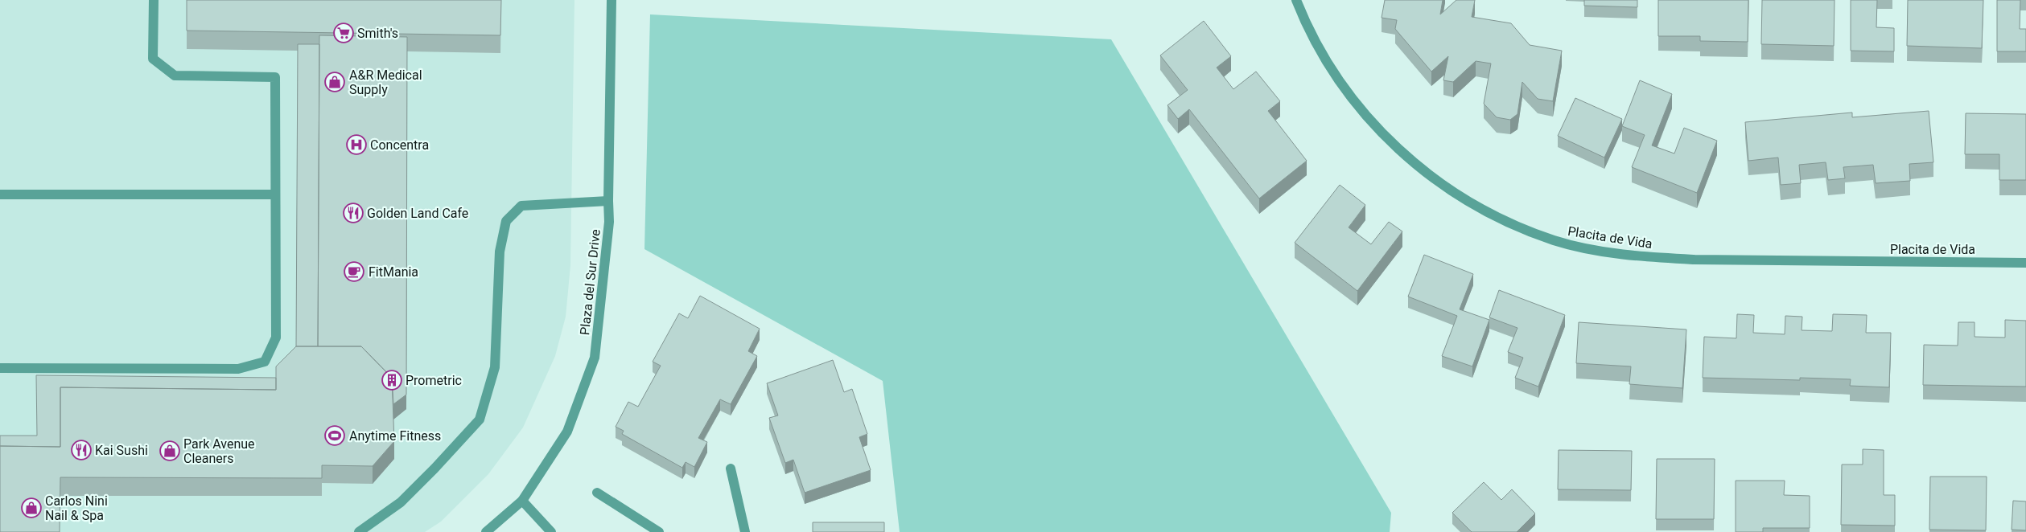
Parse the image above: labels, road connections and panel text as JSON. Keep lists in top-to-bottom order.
{
  "streets": {
    "street": ["Placita de Vida", "Plaza del Sur Drive"]
  },
  "places": {
    "supermarket": ["Smith's"],
    "shop": ["A&R Medical Supply", "Park Avenue Cleaners", "Carlos Nini Nail & Spa"],
    "hospital": ["Concentra"],
    "restaurant": ["Golden Land Cafe", "Kai Sushi"],
    "cafe": ["FitMania"],
    "building": ["Prometric"],
    "sports": ["Anytime Fitness"]
  }
}
